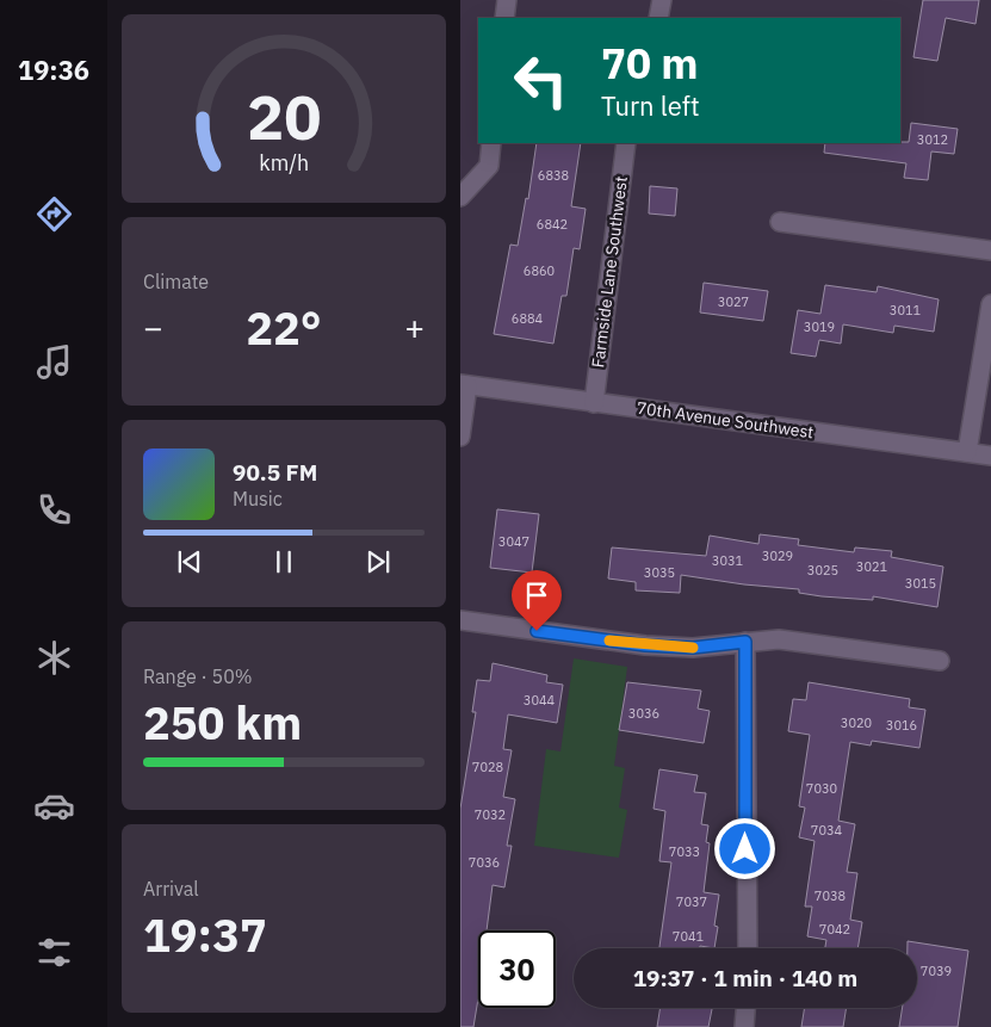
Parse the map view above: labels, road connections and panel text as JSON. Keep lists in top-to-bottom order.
{
  "streets": {
    "street": ["Farmside Lane Southwest", "70th Avenue Southwest"]
  },
  "crossings": [
    ["Farmside Lane Southwest", "70th Avenue Southwest"]
  ],
  "house_numbers": [
    "3012",
    "6838",
    "6842",
    "6860",
    "3027",
    "3011",
    "6884",
    "3019",
    "3047",
    "3029",
    "3031",
    "3021",
    "3025",
    "3035",
    "3015",
    "3044",
    "3036",
    "3020",
    "3016",
    "7028",
    "7030",
    "7032",
    "7034",
    "7033",
    "7036",
    "7038",
    "7037",
    "7042",
    "7041",
    "7039"
  ],
  "page": {
    "tabs": "19:36",
    "turn": ["70 m", "Turn left"],
    "tile": [
      "Climate",
      ["Range · 50%", "250 km"],
      ["Arrival", "19:37"]
    ],
    "heat": ["−", "22°", "+"],
    "song": ["90.5 FM", "Music"],
    "limit": "30",
    "trip": "19:37 · 1 min · 140 m",
    "gauge": ["20", "km/h"]
  }
}
